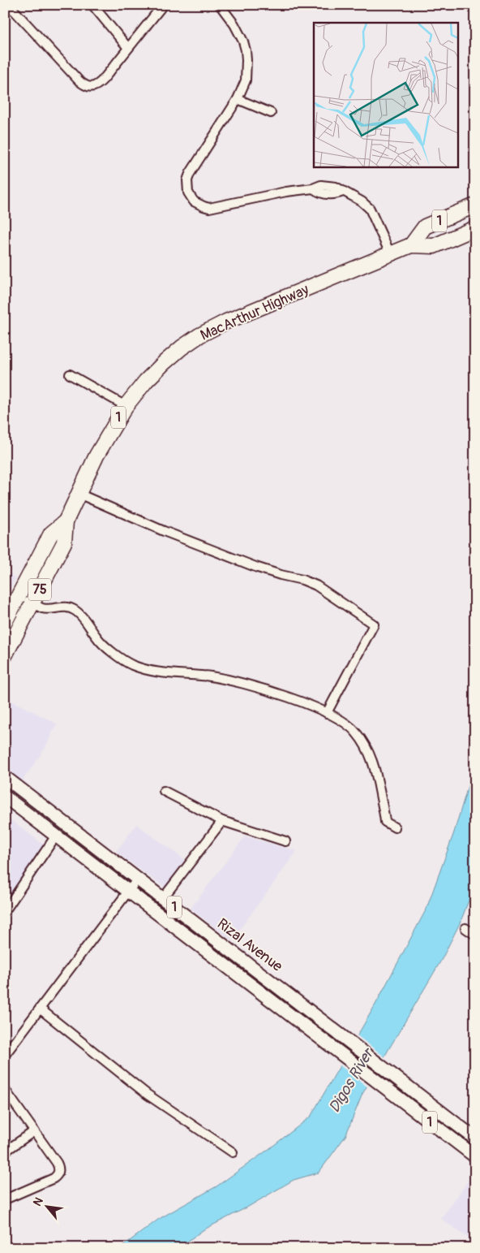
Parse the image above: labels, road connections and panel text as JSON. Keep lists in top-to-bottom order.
{
  "streets": {
    "highway": ["1", "MacArthur Highway", "75"],
    "main road": ["Rizal Avenue"]
  },
  "crossings": [
    ["1", "MacArthur Highway"]
  ],
  "water": ["Digos River"],
  "north": "top left"
}
